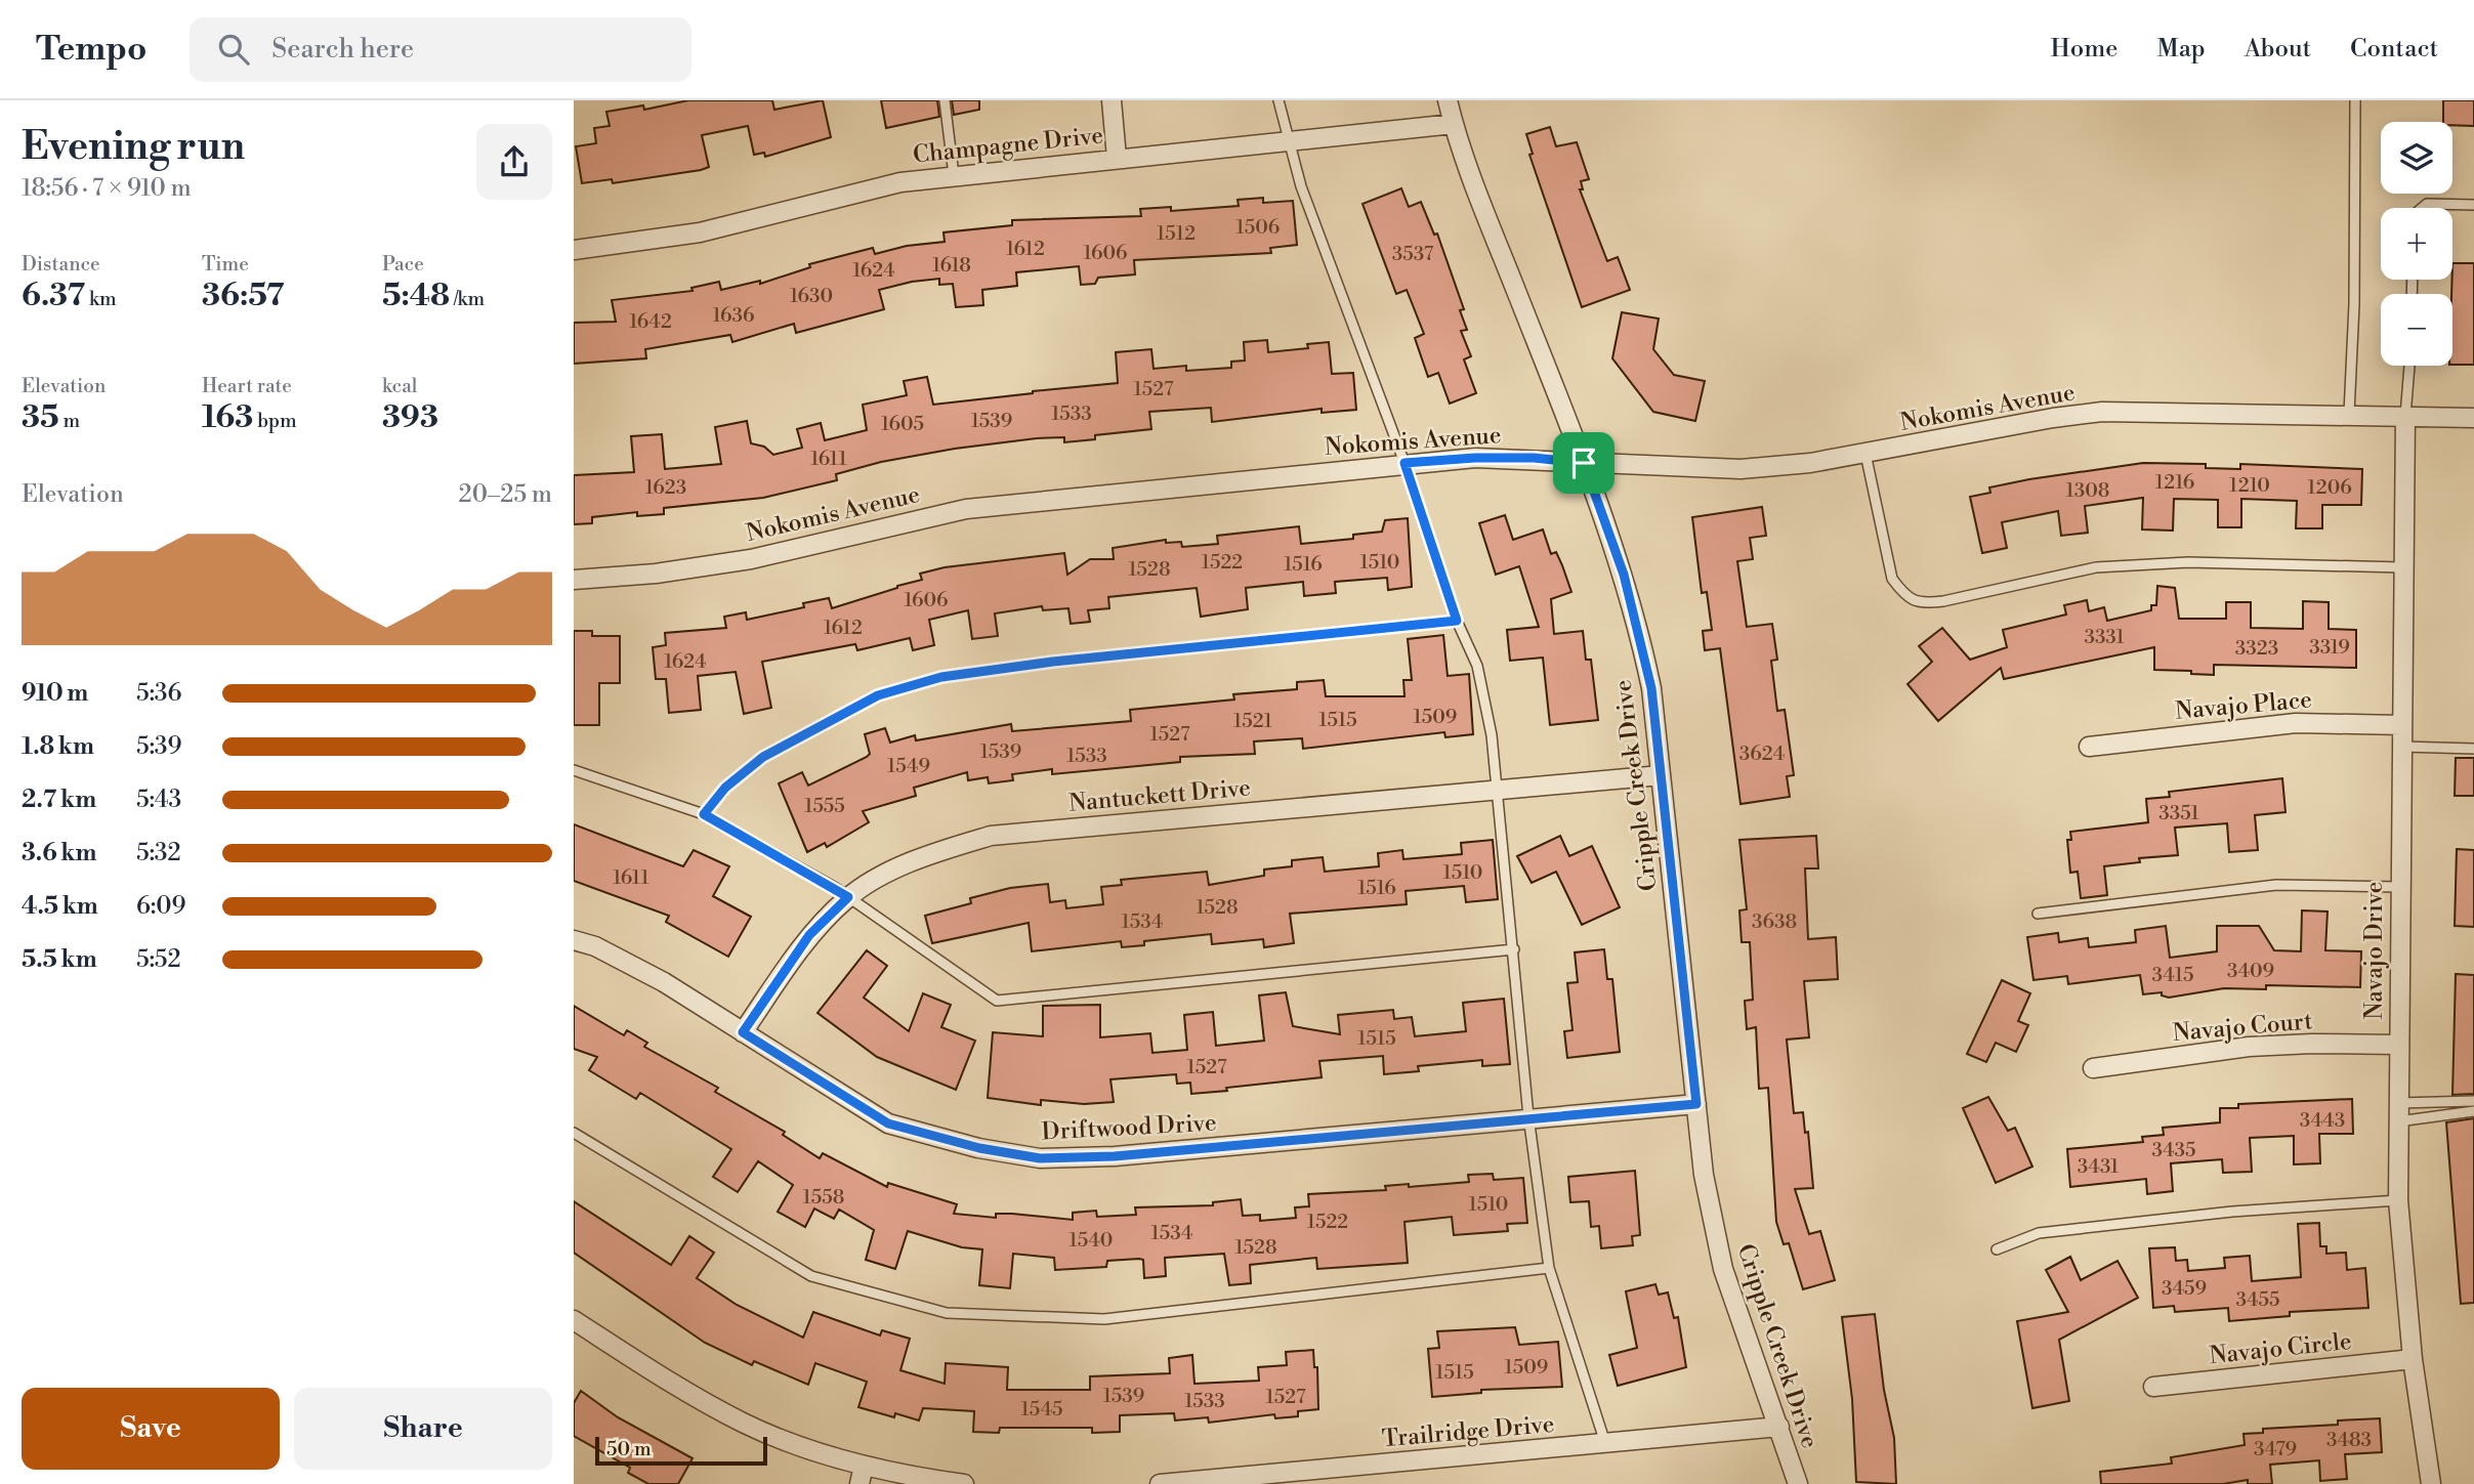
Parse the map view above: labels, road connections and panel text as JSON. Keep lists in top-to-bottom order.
{
  "streets": {
    "street": [
      "Champagne Drive",
      "Nokomis Avenue",
      "Navajo Place",
      "Cripple Creek Drive",
      "Nantuckett Drive",
      "Navajo Drive",
      "Navajo Court",
      "Driftwood Drive",
      "Navajo Circle",
      "Trailridge Drive"
    ]
  },
  "crossings": [
    ["Champagne Drive", "Cripple Creek Drive"],
    ["Nokomis Avenue", "Cripple Creek Drive"],
    ["Nokomis Avenue", "Navajo Drive"],
    ["Navajo Place", "Navajo Drive"],
    ["Cripple Creek Drive", "Nantuckett Drive"],
    ["Cripple Creek Drive", "Driftwood Drive"],
    ["Cripple Creek Drive", "Trailridge Drive"],
    ["Nantuckett Drive", "Driftwood Drive"],
    ["Navajo Drive", "Navajo Court"],
    ["Navajo Drive", "Navajo Circle"]
  ],
  "house_numbers": [
    "1506",
    "1512",
    "1612",
    "1606",
    "3537",
    "1618",
    "1624",
    "1630",
    "1636",
    "1642",
    "1527",
    "1533",
    "1539",
    "1605",
    "1611",
    "1216",
    "1210",
    "1623",
    "1206",
    "1308",
    "1522",
    "1510",
    "1516",
    "1528",
    "1606",
    "1612",
    "3331",
    "3319",
    "3323",
    "1624",
    "1509",
    "1515",
    "1521",
    "1527",
    "1539",
    "3624",
    "1533",
    "1549",
    "1555",
    "3351",
    "1510",
    "1611",
    "1516",
    "1528",
    "1534",
    "3638",
    "3409",
    "3415",
    "1515",
    "1527",
    "3443",
    "3435",
    "3431",
    "1558",
    "1510",
    "1522",
    "1534",
    "1540",
    "1528",
    "3459",
    "3455",
    "1509",
    "1515",
    "1539",
    "1527",
    "1533",
    "1545",
    "3483",
    "3479"
  ],
  "scale_bar": "50 m",
  "page": {
    "header": "Tempo",
    "search": "Search here",
    "nav": [
      "Home",
      "Map",
      "About",
      "Contact"
    ],
    "heading": ["Evening run", "18:56 · 7 × 910 m"],
    "map_buttons": ["+", "−"],
    "stats": [
      ["Distance", "6.37 km"],
      ["Time", "36:57"],
      ["Pace", "5:48 /km"],
      ["Elevation", "35 m"],
      ["Heart rate", "163 bpm"],
      ["kcal", "393"]
    ],
    "chart": ["Elevation", "20–25 m"],
    "list": [
      {
        "name": "910 m",
        "note": "5:36"
      },
      {
        "name": "1.8 km",
        "note": "5:39"
      },
      {
        "name": "2.7 km",
        "note": "5:43"
      },
      {
        "name": "3.6 km",
        "note": "5:32"
      },
      {
        "name": "4.5 km",
        "note": "6:09"
      },
      {
        "name": "5.5 km",
        "note": "5:52"
      }
    ],
    "buttons": ["Save", "Share"],
    "scale": "50 m"
  }
}
